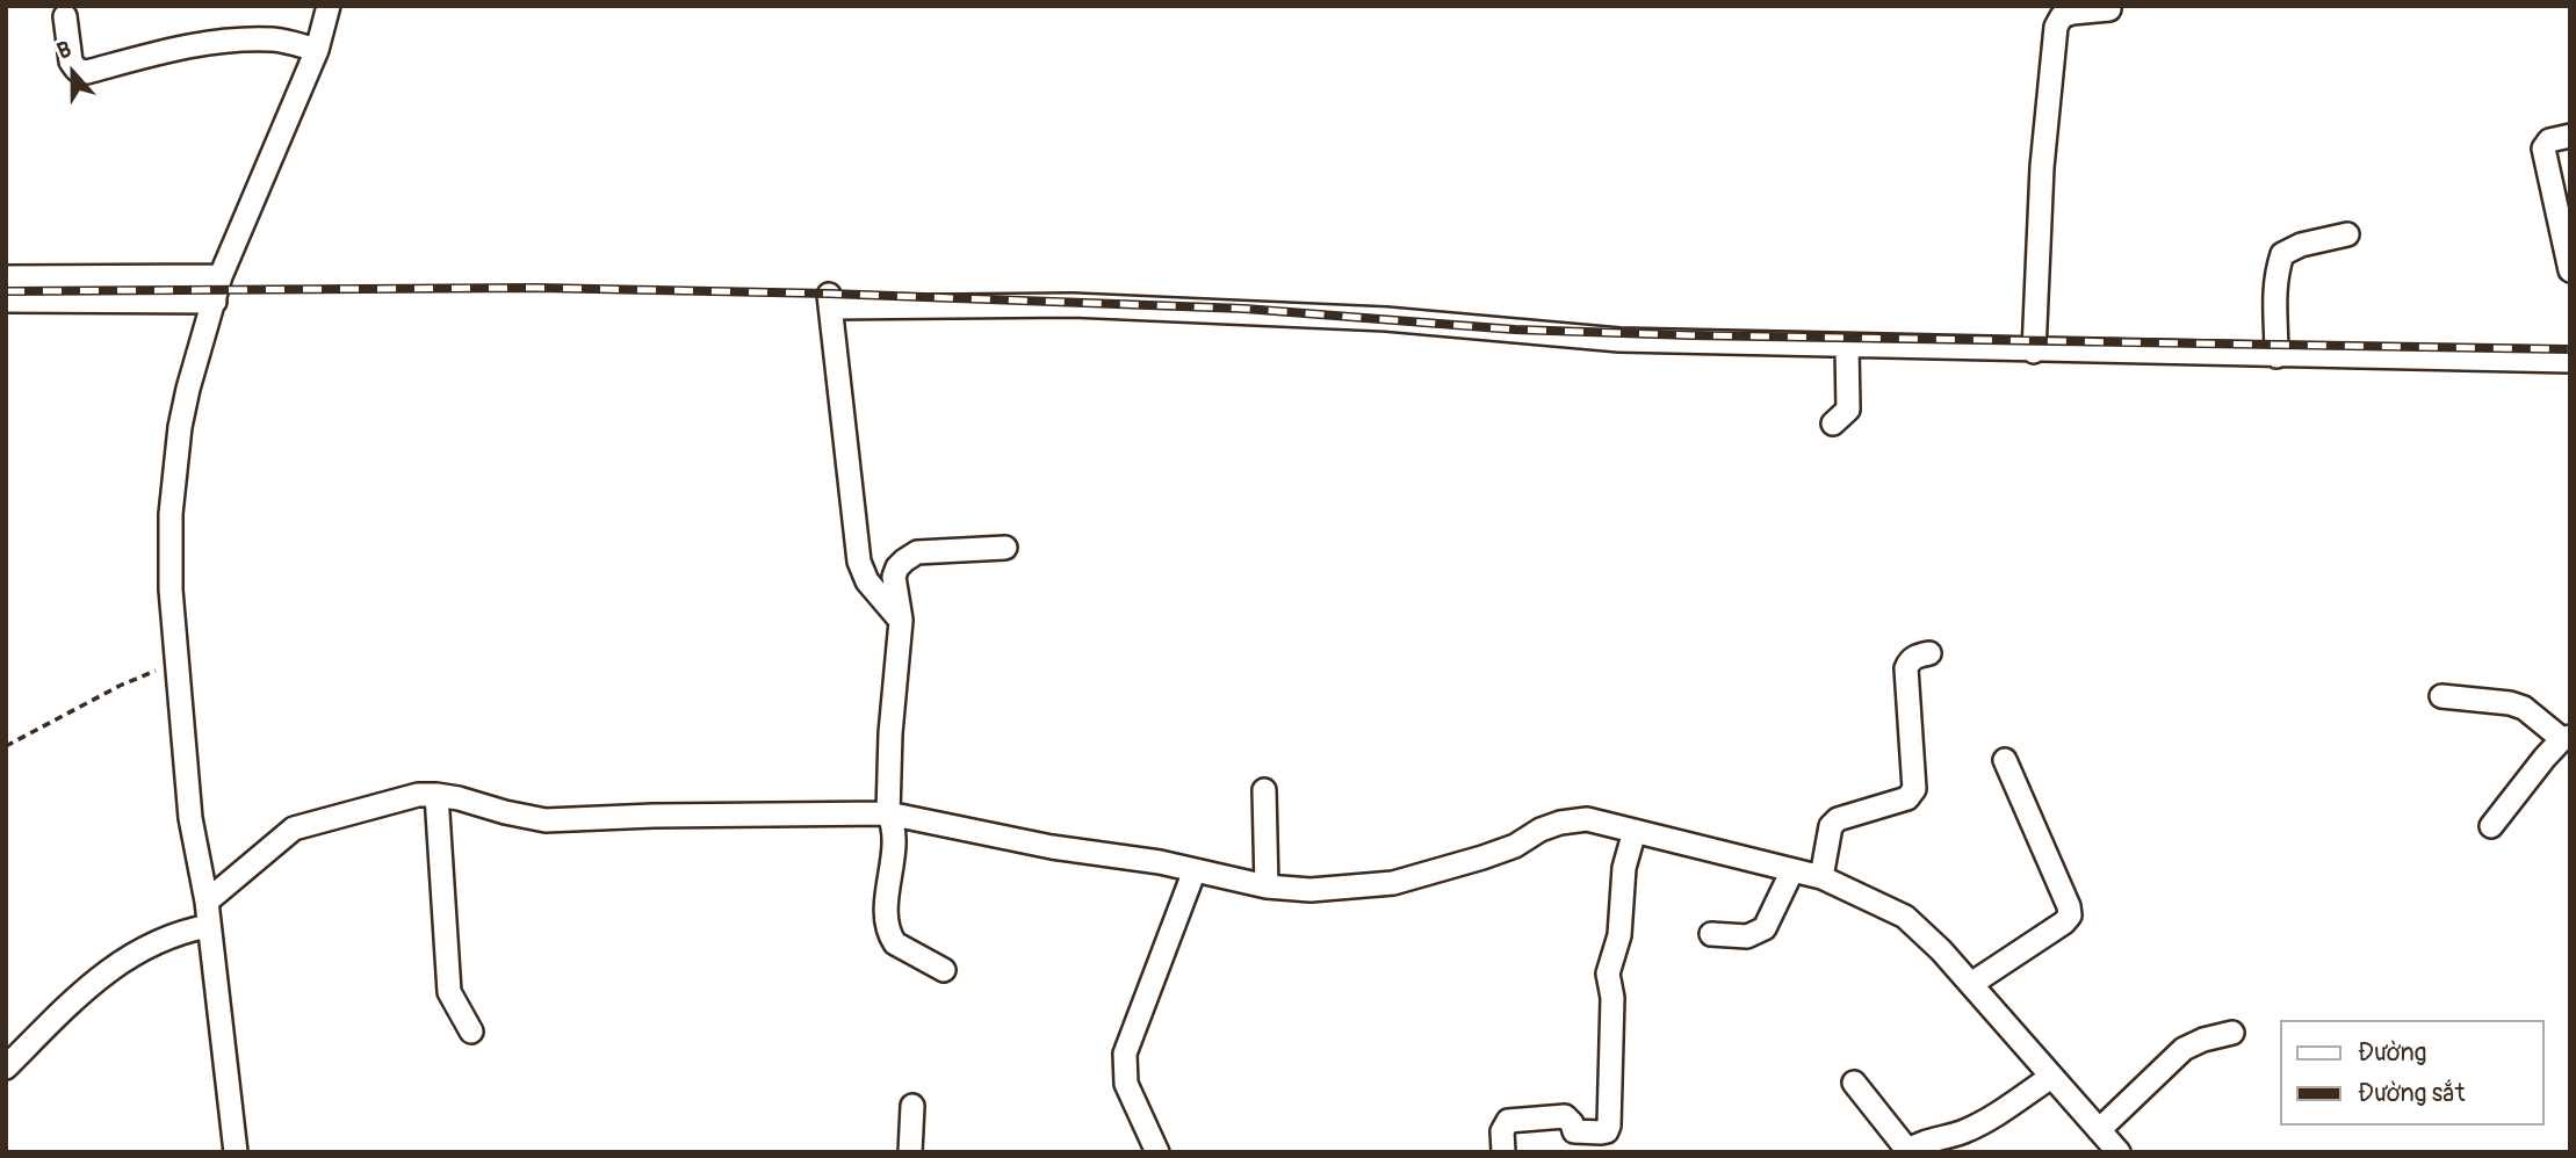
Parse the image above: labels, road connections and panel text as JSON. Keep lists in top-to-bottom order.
{
  "legend": ["Đường", "Đường sắt"],
  "north": "top"
}
